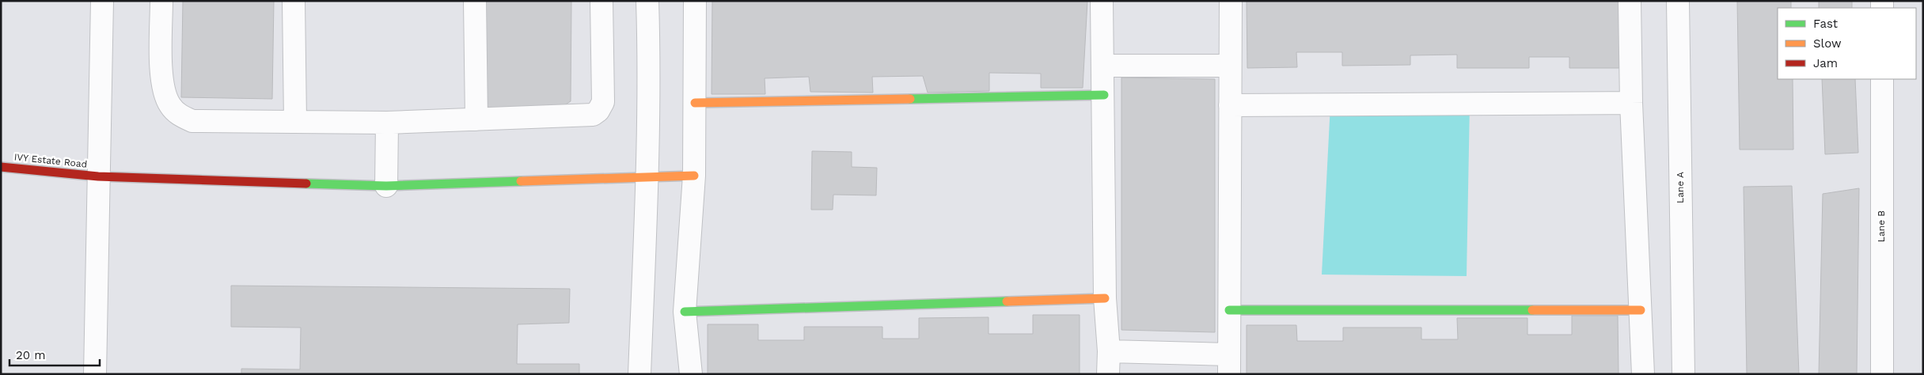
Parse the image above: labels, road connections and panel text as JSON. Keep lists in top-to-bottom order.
{
  "streets": {
    "street": ["IVY Estate Road", "Lane A", "Lane B"]
  },
  "legend": ["Fast", "Slow", "Jam"],
  "scale_bar": "20 m"
}
